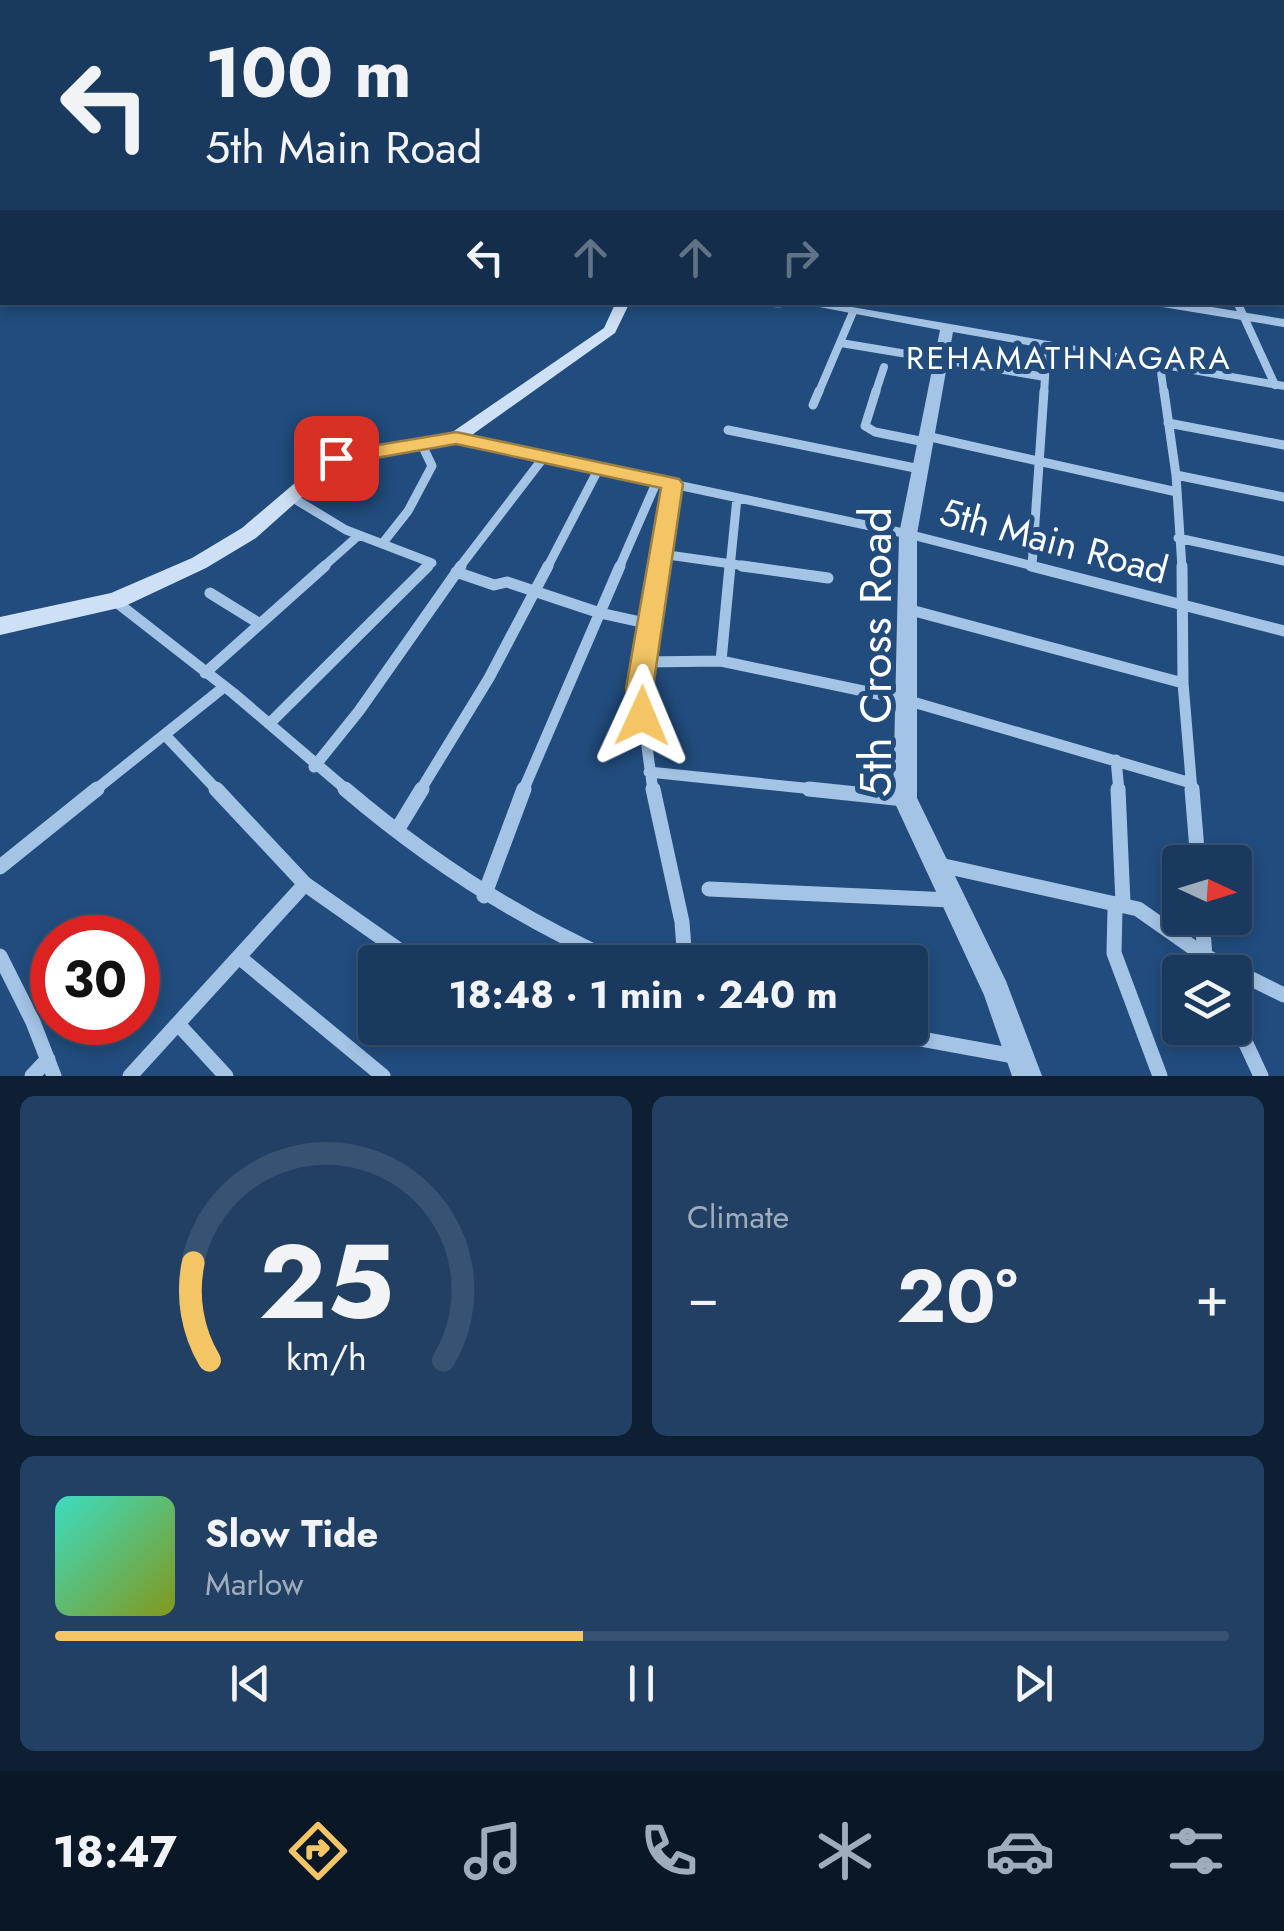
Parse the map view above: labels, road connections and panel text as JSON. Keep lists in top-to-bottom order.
{
  "streets": {
    "street": ["5th Main Road", "5th Cross Road"]
  },
  "crossings": [
    ["5th Main Road", "5th Cross Road"]
  ],
  "districts": ["REHAMATHNAGARA"],
  "north": "right",
  "page": {
    "turn": ["100 m", "5th Main Road"],
    "limit": "30",
    "trip": "18:48 · 1 min · 240 m",
    "tile": "Climate",
    "heat": ["−", "20°", "+"],
    "song": ["Slow Tide", "Marlow"],
    "tabs": "18:47",
    "gauge": ["25", "km/h"]
  }
}
